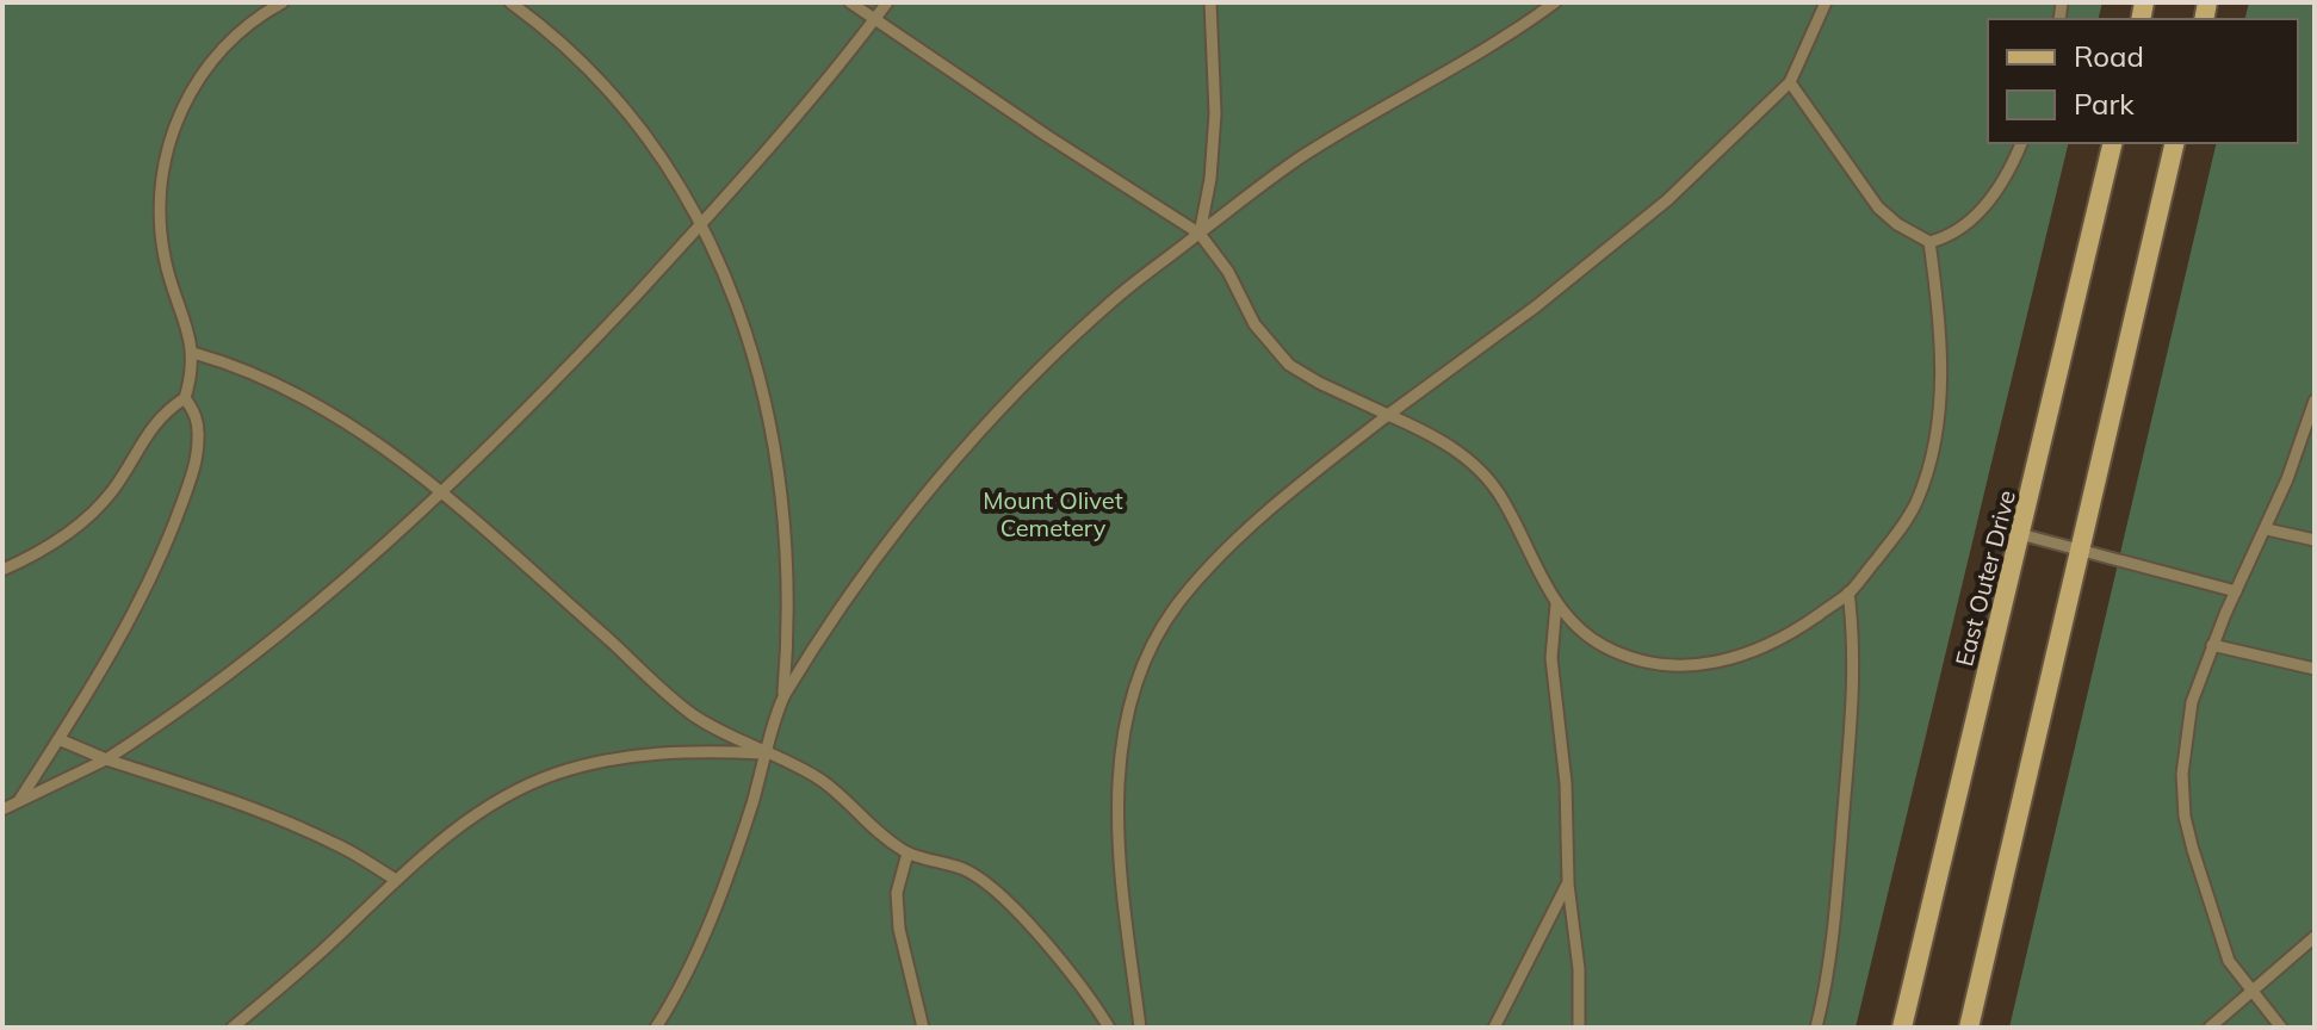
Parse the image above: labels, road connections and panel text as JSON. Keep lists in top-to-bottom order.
{
  "streets": {
    "main road": ["East Outer Drive"]
  },
  "parks": ["Mount Olivet Cemetery"],
  "legend": ["Road", "Park"]
}
